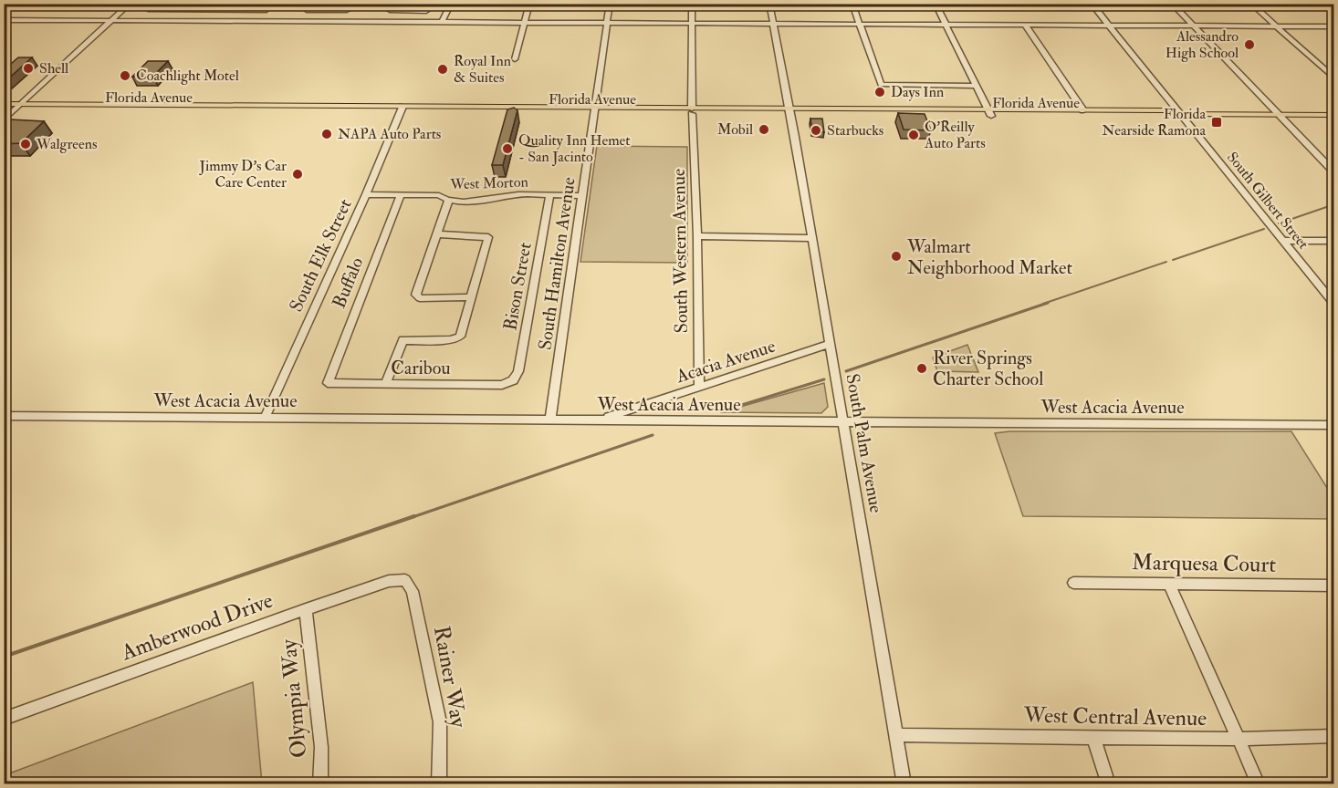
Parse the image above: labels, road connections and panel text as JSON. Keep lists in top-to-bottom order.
{
  "streets": {
    "main road": ["Florida Avenue"],
    "street": [
      "West Morton",
      "South Gilbert Street",
      "South Western Avenue",
      "South Elk Street",
      "South Hamilton Avenue",
      "Buffalo",
      "Bison Street",
      "Acacia Avenue",
      "Caribou",
      "West Acacia Avenue",
      "South Palm Avenue",
      "Marquesa Court",
      "Amberwood Drive",
      "Rainer Way",
      "Olympia Way",
      "West Central Avenue"
    ]
  },
  "crossings": [
    ["Florida Avenue", "South Gilbert Street"],
    ["Florida Avenue", "South Western Avenue"],
    ["Florida Avenue", "South Elk Street"],
    ["Florida Avenue", "South Hamilton Avenue"],
    ["Florida Avenue", "South Palm Avenue"],
    ["West Morton", "South Elk Street"],
    ["West Morton", "South Hamilton Avenue"],
    ["West Morton", "Buffalo"],
    ["West Morton", "Bison Street"],
    ["South Western Avenue", "Acacia Avenue"],
    ["South Elk Street", "West Acacia Avenue"],
    ["South Hamilton Avenue", "West Acacia Avenue"],
    ["Buffalo", "Caribou"],
    ["Bison Street", "Caribou"],
    ["Acacia Avenue", "West Acacia Avenue"],
    ["Acacia Avenue", "South Palm Avenue"],
    ["West Acacia Avenue", "South Palm Avenue"],
    ["South Palm Avenue", "West Central Avenue"],
    ["Amberwood Drive", "Rainer Way"],
    ["Amberwood Drive", "Olympia Way"]
  ],
  "places": {
    "other": [
      "Alessandro High School",
      "Shell",
      "Royal Inn & Suites",
      "Coachlight Motel",
      "Days Inn",
      "Mobil",
      "Starbucks",
      "NAPA Auto Parts",
      "O'Reilly Auto Parts",
      "Walgreens",
      "Quality Inn Hemet - San Jacinto",
      "Jimmy D's Car Care Center",
      "Walmart Neighborhood Market",
      "River Springs Charter School"
    ],
    "transit": ["Florida Nearside Ramona"]
  }
}
